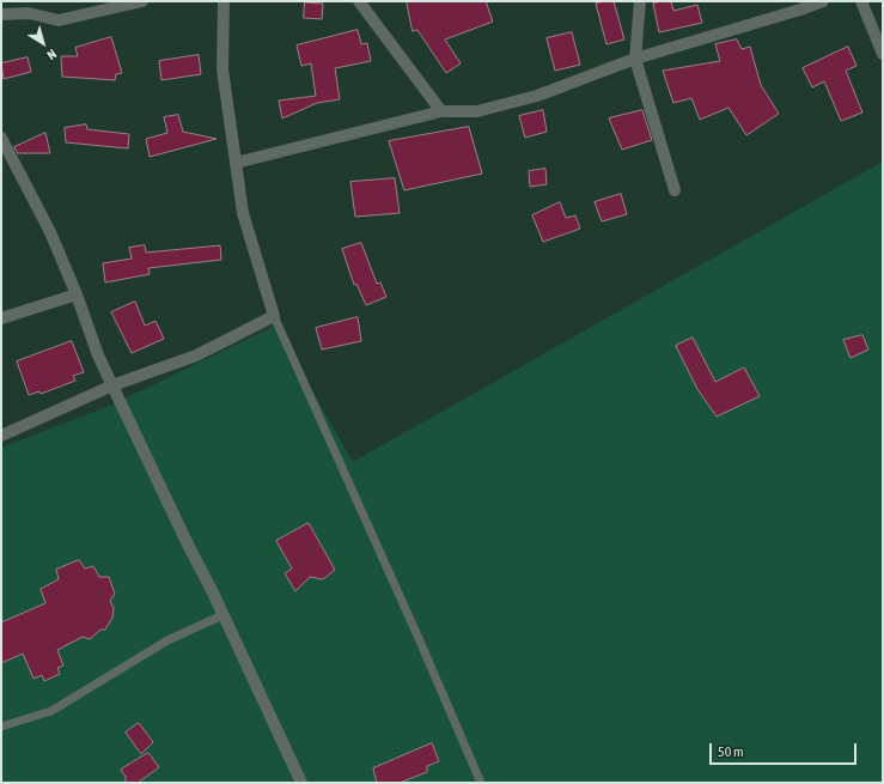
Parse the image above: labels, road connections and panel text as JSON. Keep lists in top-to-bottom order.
{
  "scale_bar": "50 m",
  "north": "bottom right"
}
